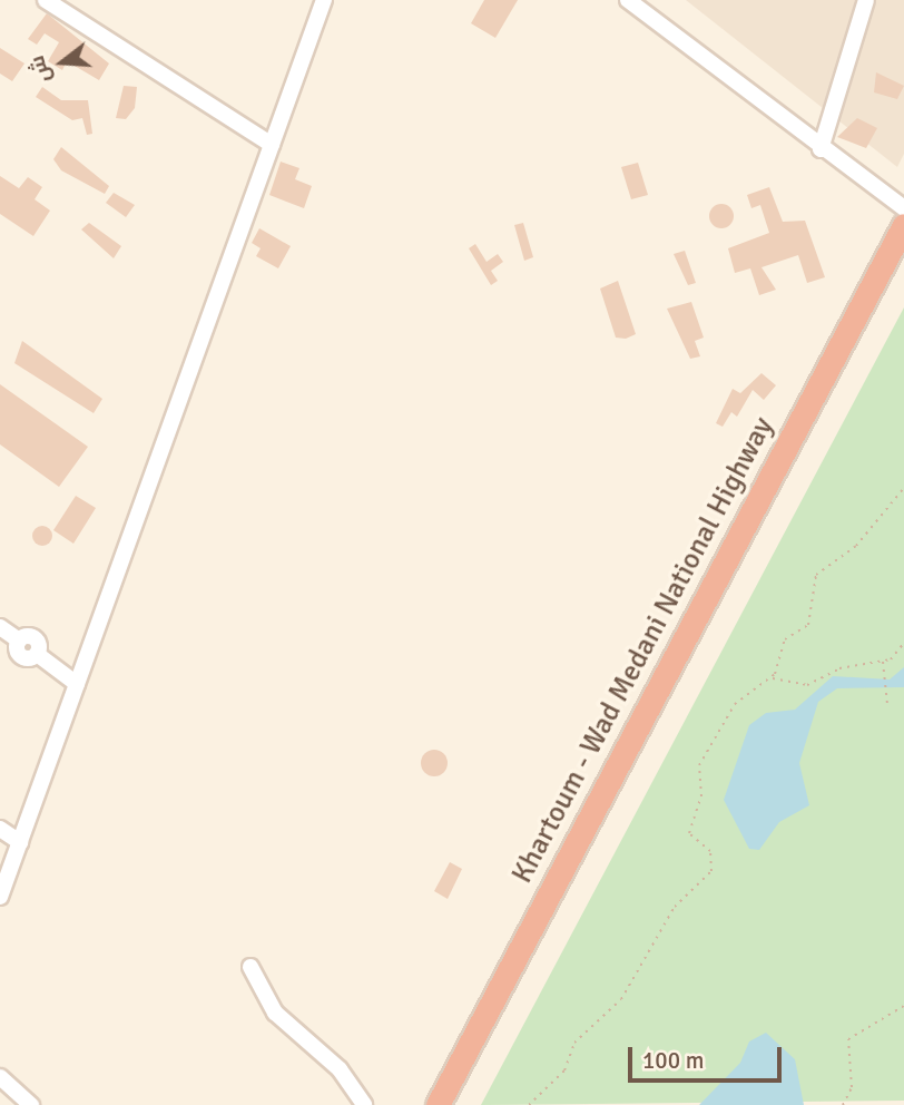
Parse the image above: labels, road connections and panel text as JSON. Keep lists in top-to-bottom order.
{
  "streets": {
    "highway": ["Khartoum - Wad Medani National Highway"]
  },
  "scale_bar": "100 m",
  "north": "left"
}
